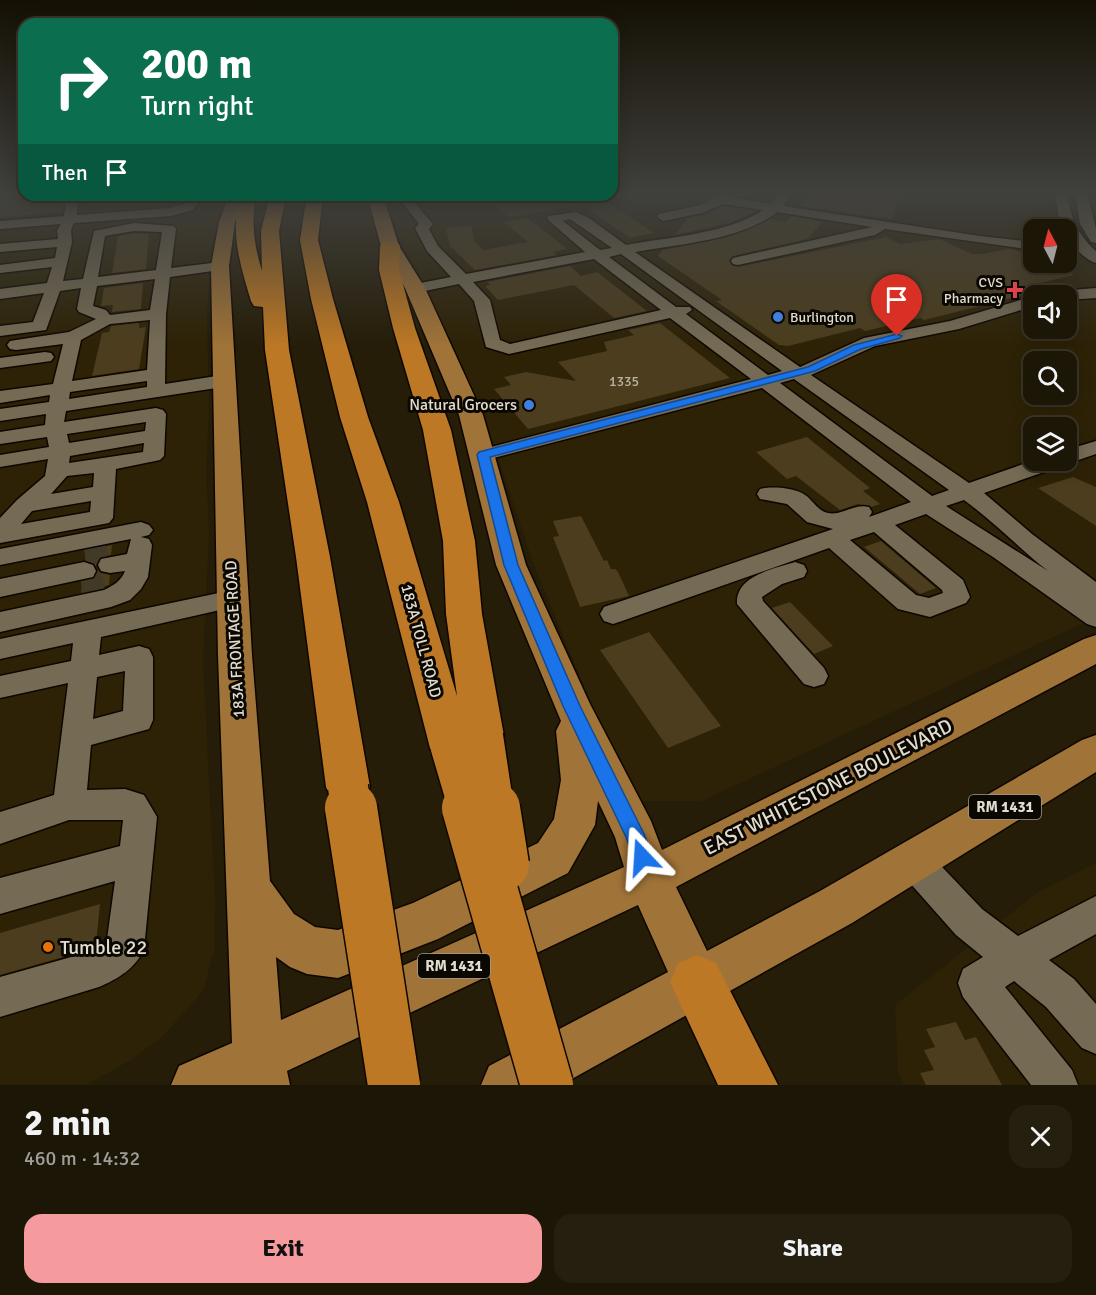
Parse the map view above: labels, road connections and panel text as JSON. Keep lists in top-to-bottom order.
{
  "streets": {
    "highway": ["183A TOLL ROAD"],
    "main road": ["183A FRONTAGE ROAD", "EAST WHITESTONE BOULEVARD", "RM 1431"]
  },
  "crossings": [
    ["183A FRONTAGE ROAD", "EAST WHITESTONE BOULEVARD"]
  ],
  "places": {
    "health": ["CVS Pharmacy"],
    "other": ["Burlington", "Natural Grocers", "Tumble 22"]
  },
  "house_numbers": ["1335"],
  "north": "top",
  "page": {
    "turn": ["200 m", "Turn right"],
    "then": "Then",
    "heading": ["2 min", "460 m · 14:32"],
    "buttons": ["Exit", "Share"]
  }
}
